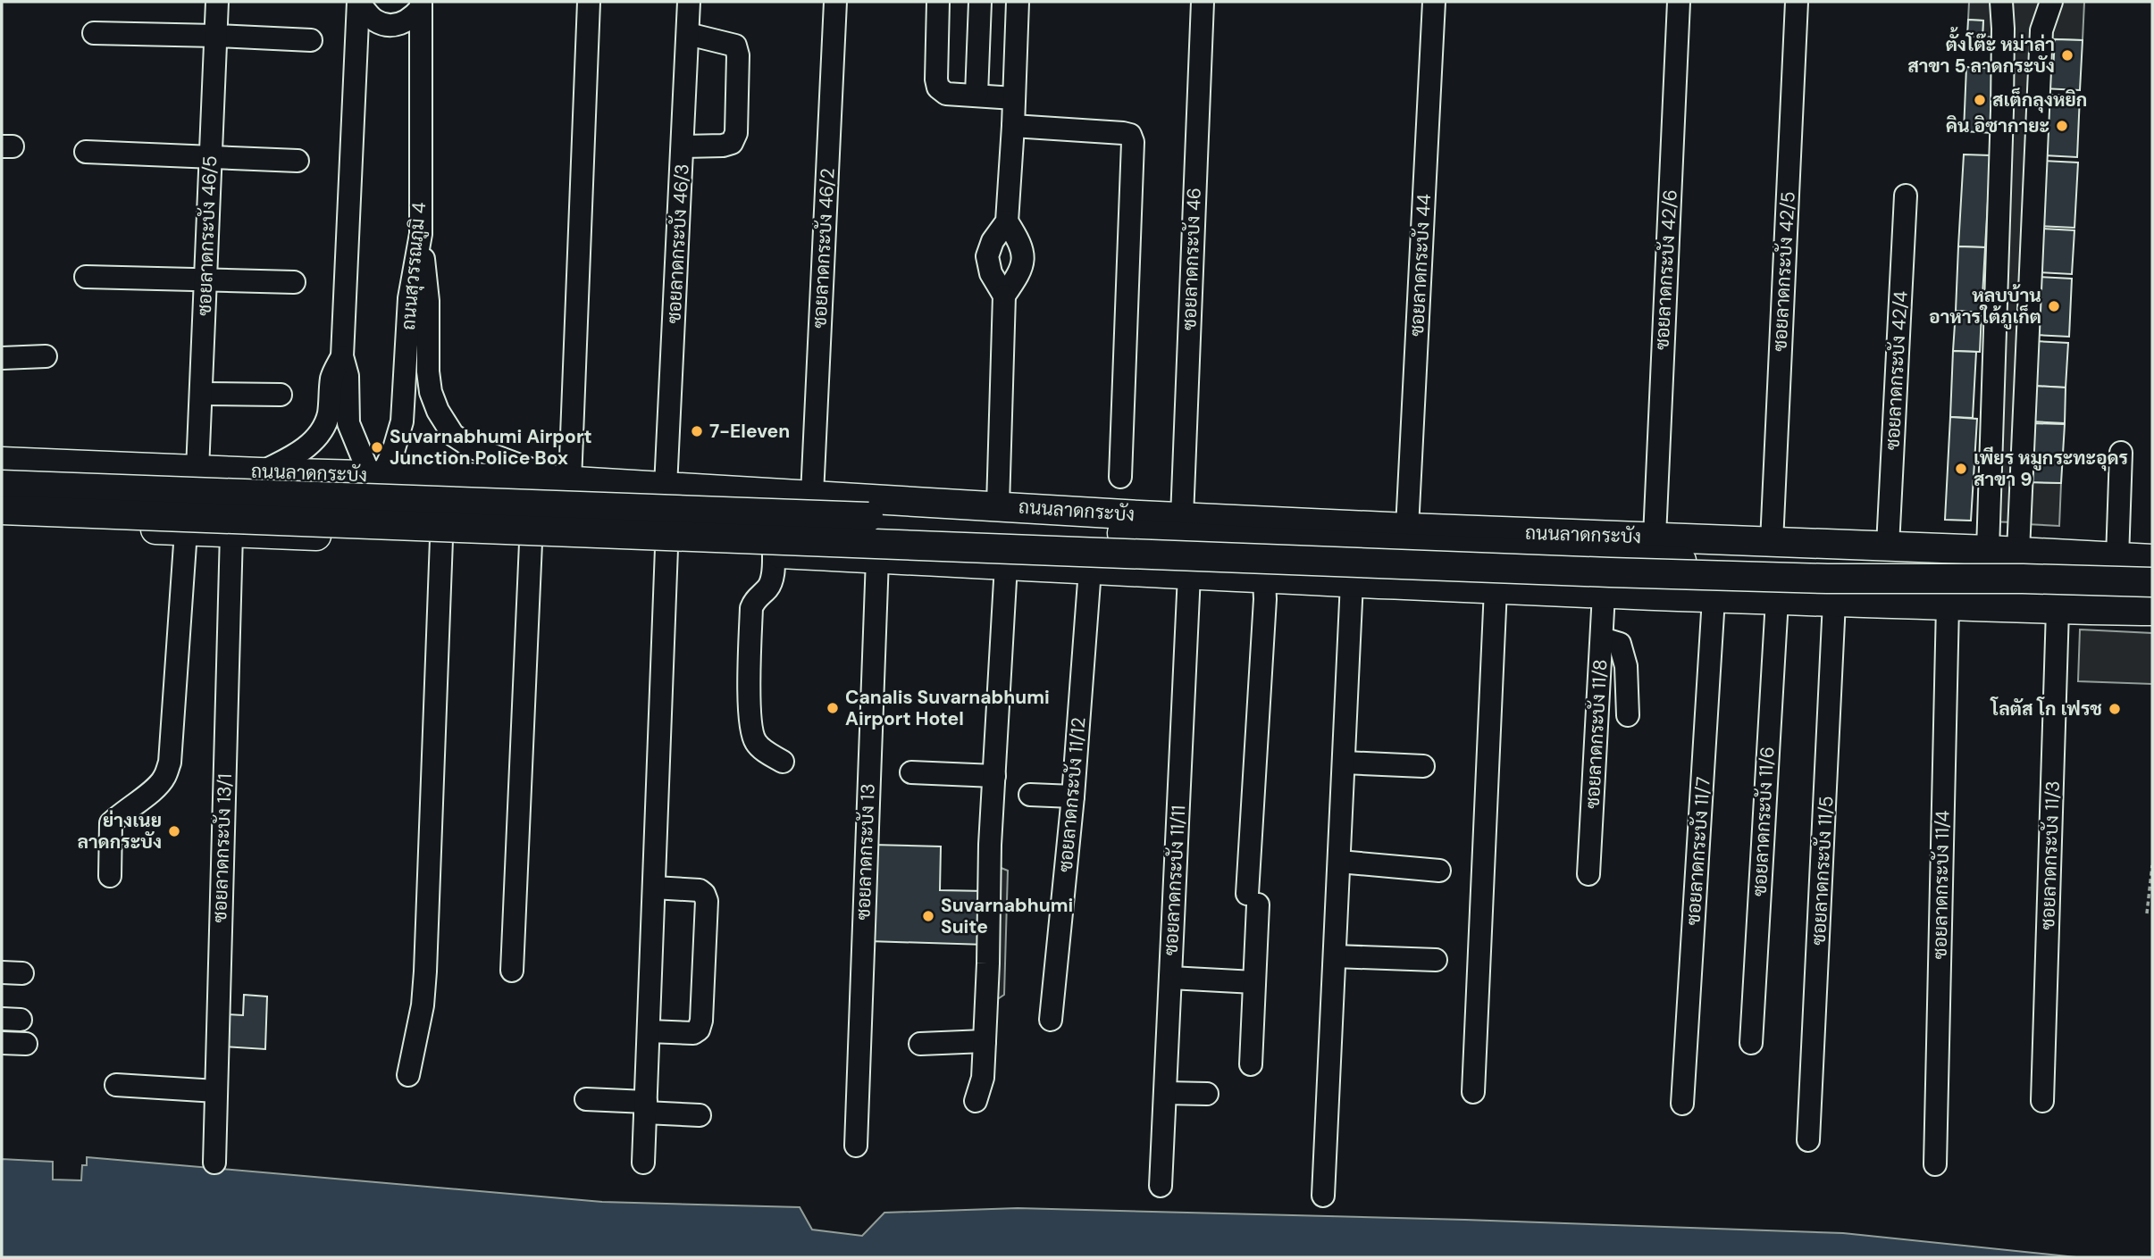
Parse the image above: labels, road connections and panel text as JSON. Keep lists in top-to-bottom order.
{
  "streets": {
    "main road": ["ถนนลาดกระบัง"],
    "street": [
      "ซอยลาดกระบัง 46/5",
      "ซอยลาดกระบัง 46/3",
      "ซอยลาดกระบัง 46/2",
      "ซอยลาดกระบัง 46",
      "ซอยลาดกระบัง 44",
      "ถนนสุวรรณภูมิ 4",
      "ซอยลาดกระบัง 42/6",
      "ซอยลาดกระบัง 42/5",
      "ซอยลาดกระบัง 42/4",
      "ซอยลาดกระบัง 11/8",
      "ซอยลาดกระบัง 11/12",
      "ซอยลาดกระบัง 11/6",
      "ซอยลาดกระบัง 13/1",
      "ซอยลาดกระบัง 11/7",
      "ซอยลาดกระบัง 13",
      "ซอยลาดกระบัง 11/3",
      "ซอยลาดกระบัง 11/5",
      "ซอยลาดกระบัง 11/11",
      "ซอยลาดกระบัง 11/4"
    ]
  },
  "crossings": [
    ["ซอยลาดกระบัง 46/5", "ถนนลาดกระบัง"],
    ["ซอยลาดกระบัง 46/3", "ถนนลาดกระบัง"],
    ["ซอยลาดกระบัง 46/2", "ถนนลาดกระบัง"],
    ["ซอยลาดกระบัง 46", "ถนนลาดกระบัง"],
    ["ซอยลาดกระบัง 44", "ถนนลาดกระบัง"],
    ["ถนนสุวรรณภูมิ 4", "ถนนลาดกระบัง"],
    ["ซอยลาดกระบัง 42/6", "ถนนลาดกระบัง"],
    ["ซอยลาดกระบัง 42/5", "ถนนลาดกระบัง"],
    ["ซอยลาดกระบัง 42/4", "ถนนลาดกระบัง"]
  ],
  "places": [
    "ตั้งโต๊ะ หม่าล่า สาขา 5 ลาดกระบัง",
    "สเต็กลุงหยิก",
    "คิน อิซากายะ",
    "หลบบ้าน อาหารใต้ภูเก็ต",
    "7-Eleven",
    "Suvarnabhumi Airport Junction Police Box",
    "เพียร หมูกระทะอุดร สาขา 9",
    "Canalis Suvarnabhumi Airport Hotel",
    "โลตัส โก เฟรช",
    "ย่างเนย ลาดกระบัง",
    "Suvarnabhumi Suite"
  ]
}
